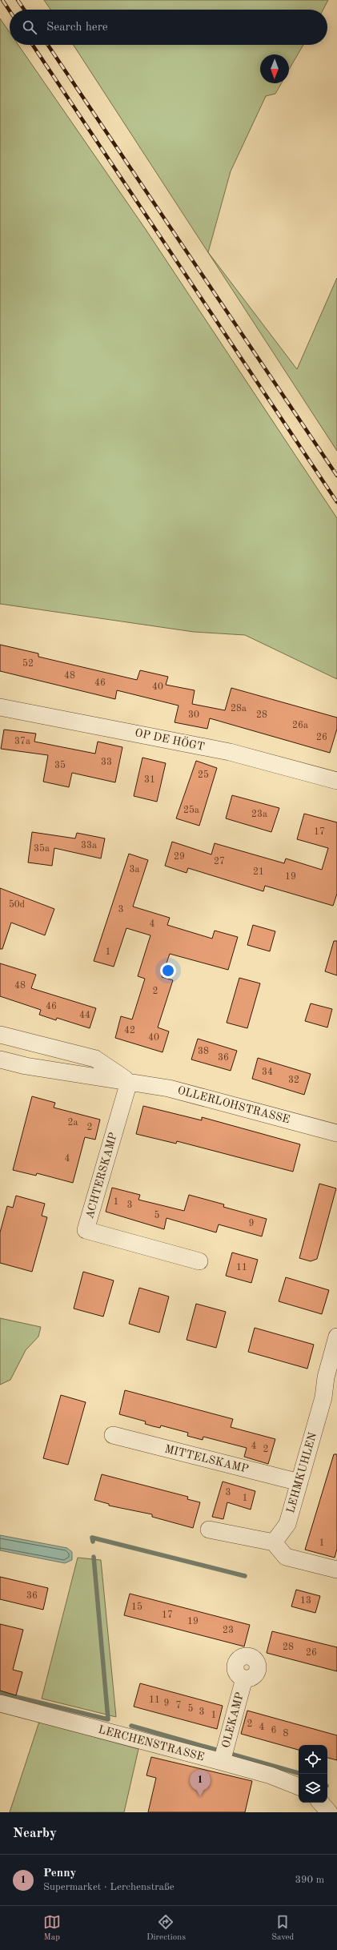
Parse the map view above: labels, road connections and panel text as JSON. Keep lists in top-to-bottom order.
{
  "streets": {
    "street": [
      "OP DE HÖGT",
      "OLLERLOHSTRASSE",
      "ACHTERSKAMP",
      "MITTELSKAMP",
      "LEHMKUHLEN",
      "OLEKAMP",
      "LERCHENSTRASSE"
    ]
  },
  "crossings": [
    ["OLLERLOHSTRASSE", "ACHTERSKAMP"],
    ["MITTELSKAMP", "LEHMKUHLEN"],
    ["OLEKAMP", "LERCHENSTRASSE"]
  ],
  "house_numbers": [
    "52",
    "48",
    "46",
    "40",
    "28a",
    "30",
    "28",
    "26a",
    "26",
    "37a",
    "33",
    "35",
    "25",
    "31",
    "25a",
    "23a",
    "17",
    "33a",
    "35a",
    "29",
    "27",
    "3a",
    "21",
    "19",
    "50d",
    "3",
    "4",
    "1",
    "48",
    "2",
    "46",
    "44",
    "42",
    "40",
    "38",
    "36",
    "34",
    "32",
    "2a",
    "2",
    "4",
    "1",
    "3",
    "5",
    "9",
    "11",
    "4",
    "2",
    "3",
    "1",
    "1",
    "36",
    "13",
    "15",
    "17",
    "19",
    "23",
    "28",
    "26",
    "11",
    "9",
    "7",
    "5",
    "3",
    "1",
    "2",
    "4",
    "6",
    "8"
  ],
  "north": "bottom",
  "page": {
    "search": "Search here",
    "pins": "1",
    "heading": "Nearby",
    "list": [
      {
        "mark": "1",
        "name": "Penny",
        "note": "Supermarket · Lerchenstraße",
        "value": "390 m"
      }
    ],
    "nav": ["Map", "Directions", "Saved"]
  }
}
